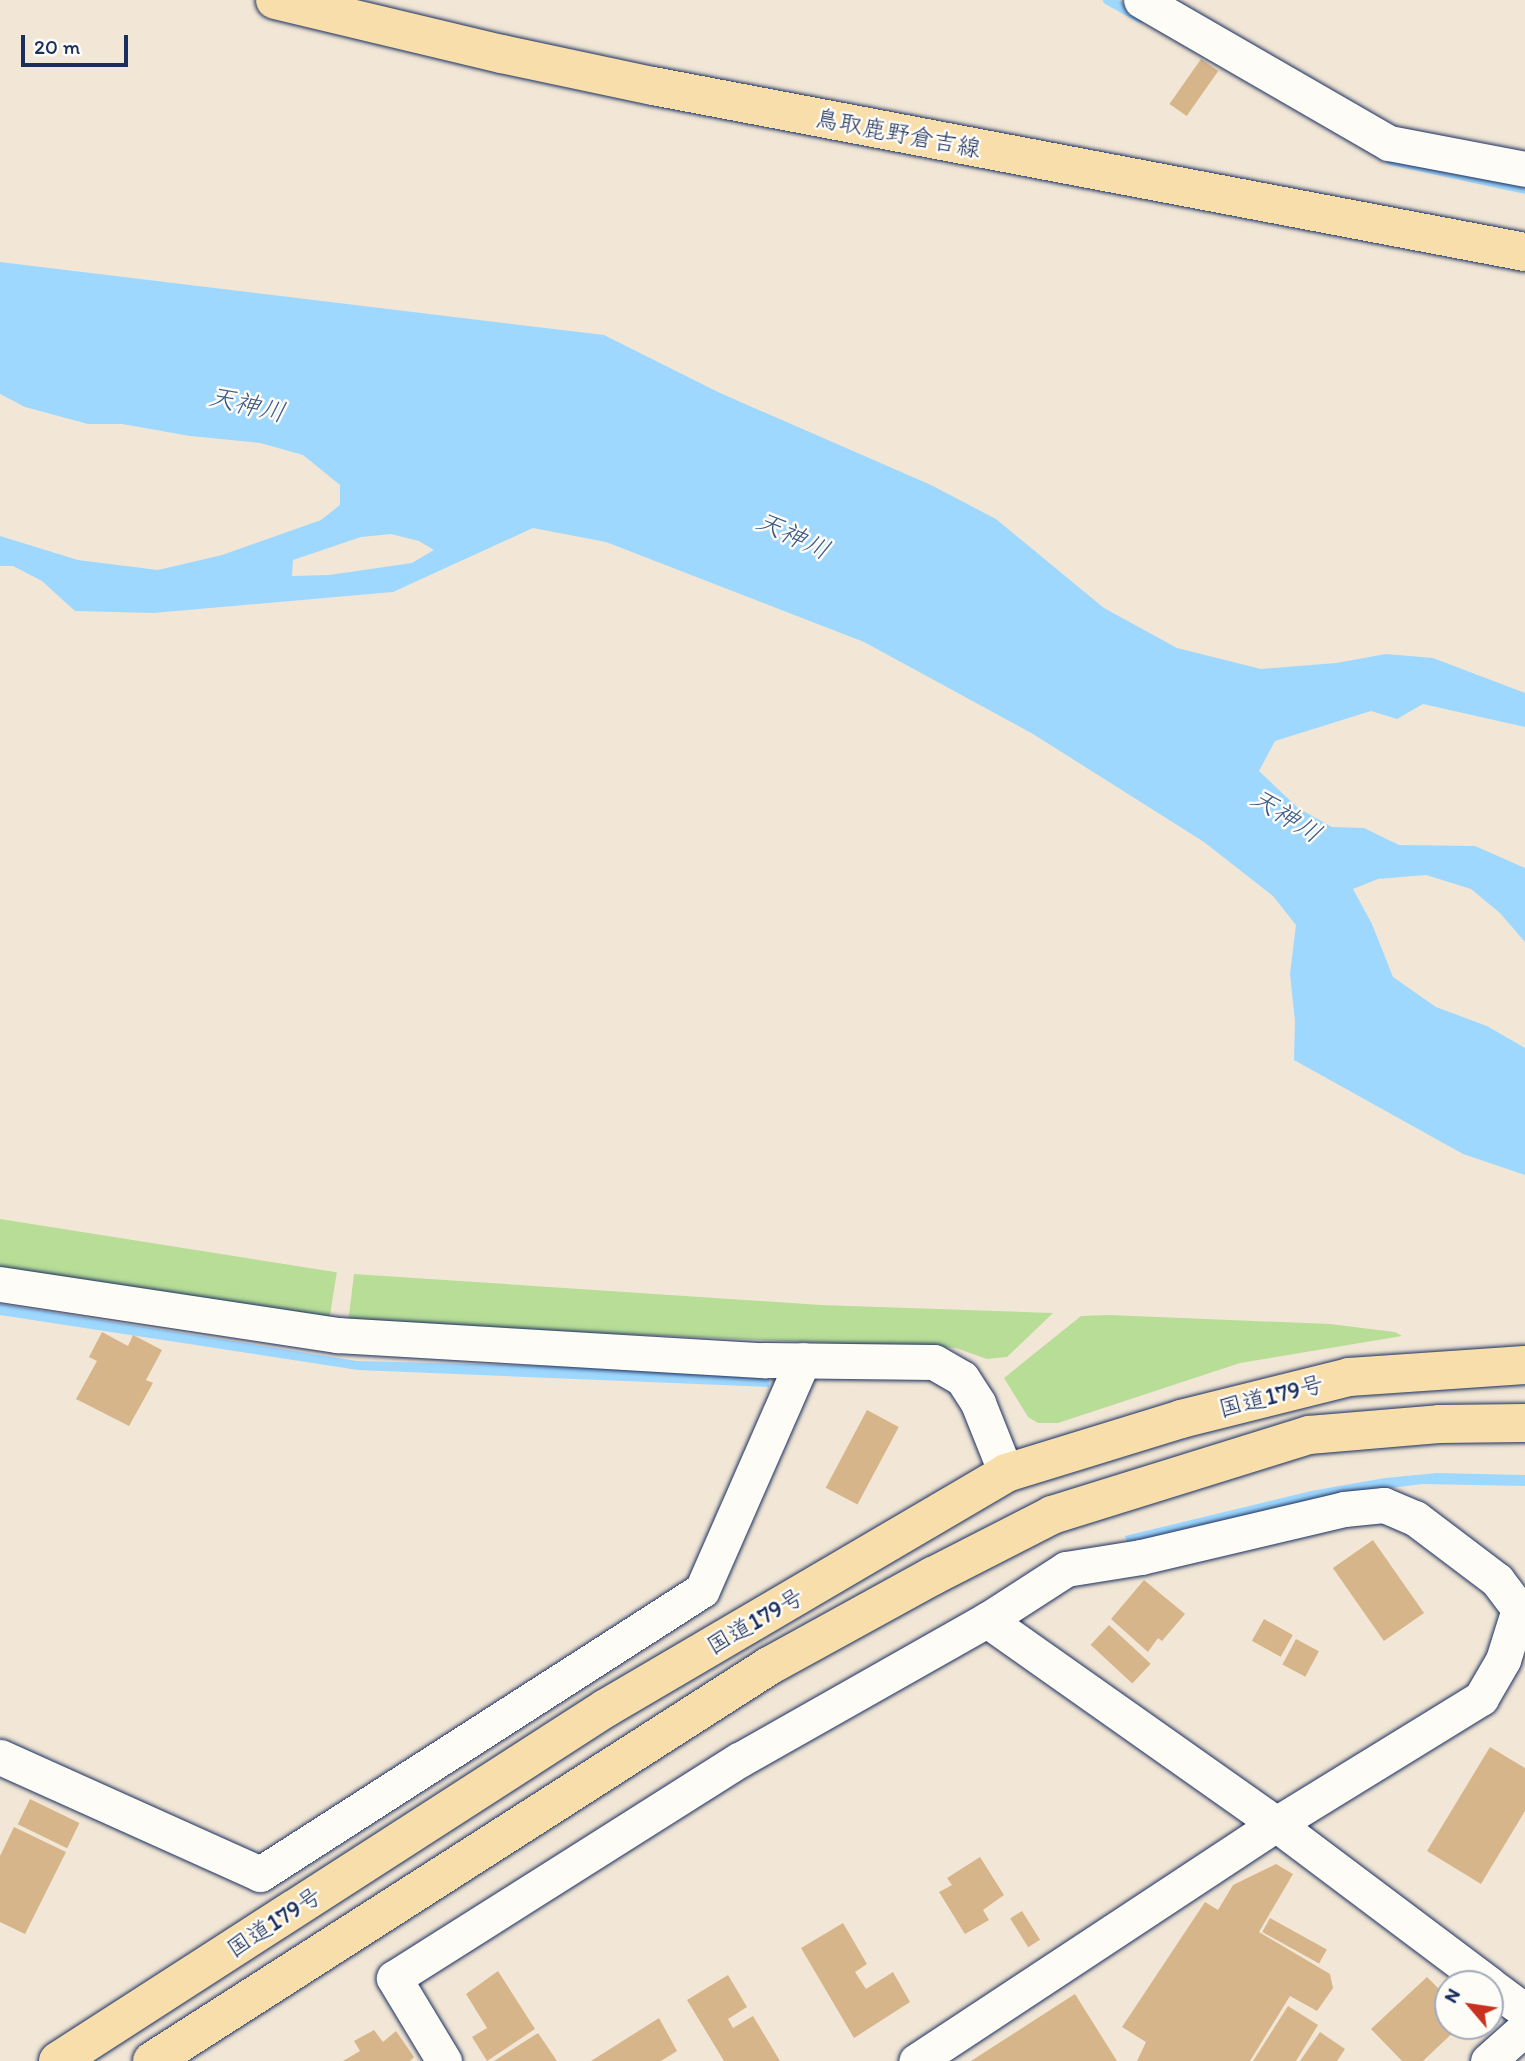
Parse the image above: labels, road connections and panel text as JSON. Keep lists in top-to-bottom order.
{
  "streets": {
    "main road": ["鳥取鹿野倉吉線", "国道179号"]
  },
  "water": ["天神川"],
  "scale_bar": "20 m",
  "north": "top left"
}
